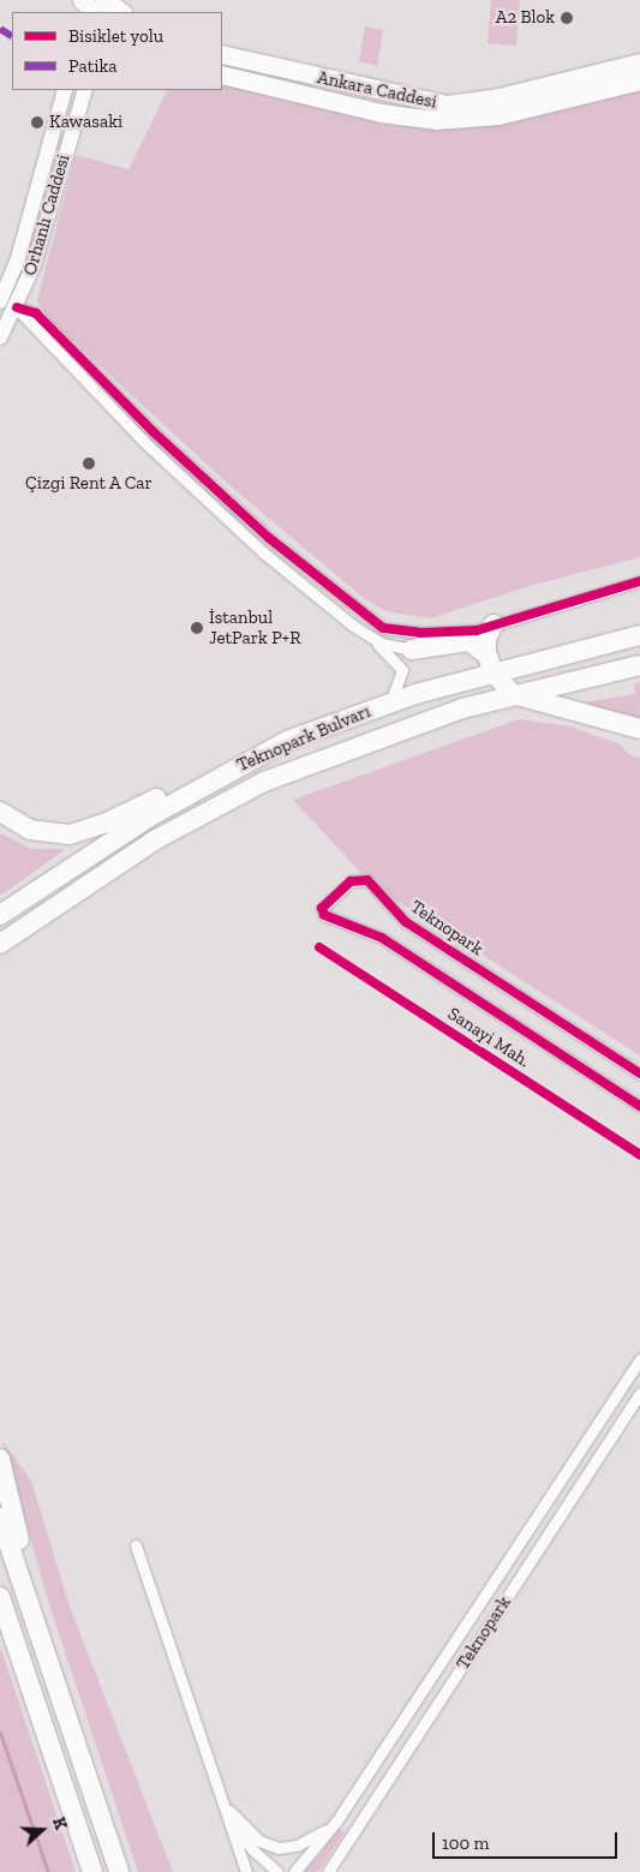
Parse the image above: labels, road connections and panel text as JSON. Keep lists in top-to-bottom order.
{
  "streets": {
    "highway": ["Teknopark Bulvarı"],
    "main road": ["Ankara Caddesi"],
    "street": ["Orhanlı Caddesi", "Teknopark"],
    "cycle path": ["Sanayi Mah."]
  },
  "places": [
    "A2 Blok",
    "Kawasaki",
    "Çizgi Rent A Car",
    "İstanbul JetPark P+R"
  ],
  "legend": ["Bisiklet yolu", "Patika"],
  "scale_bar": "100 m",
  "north": "right"
}
